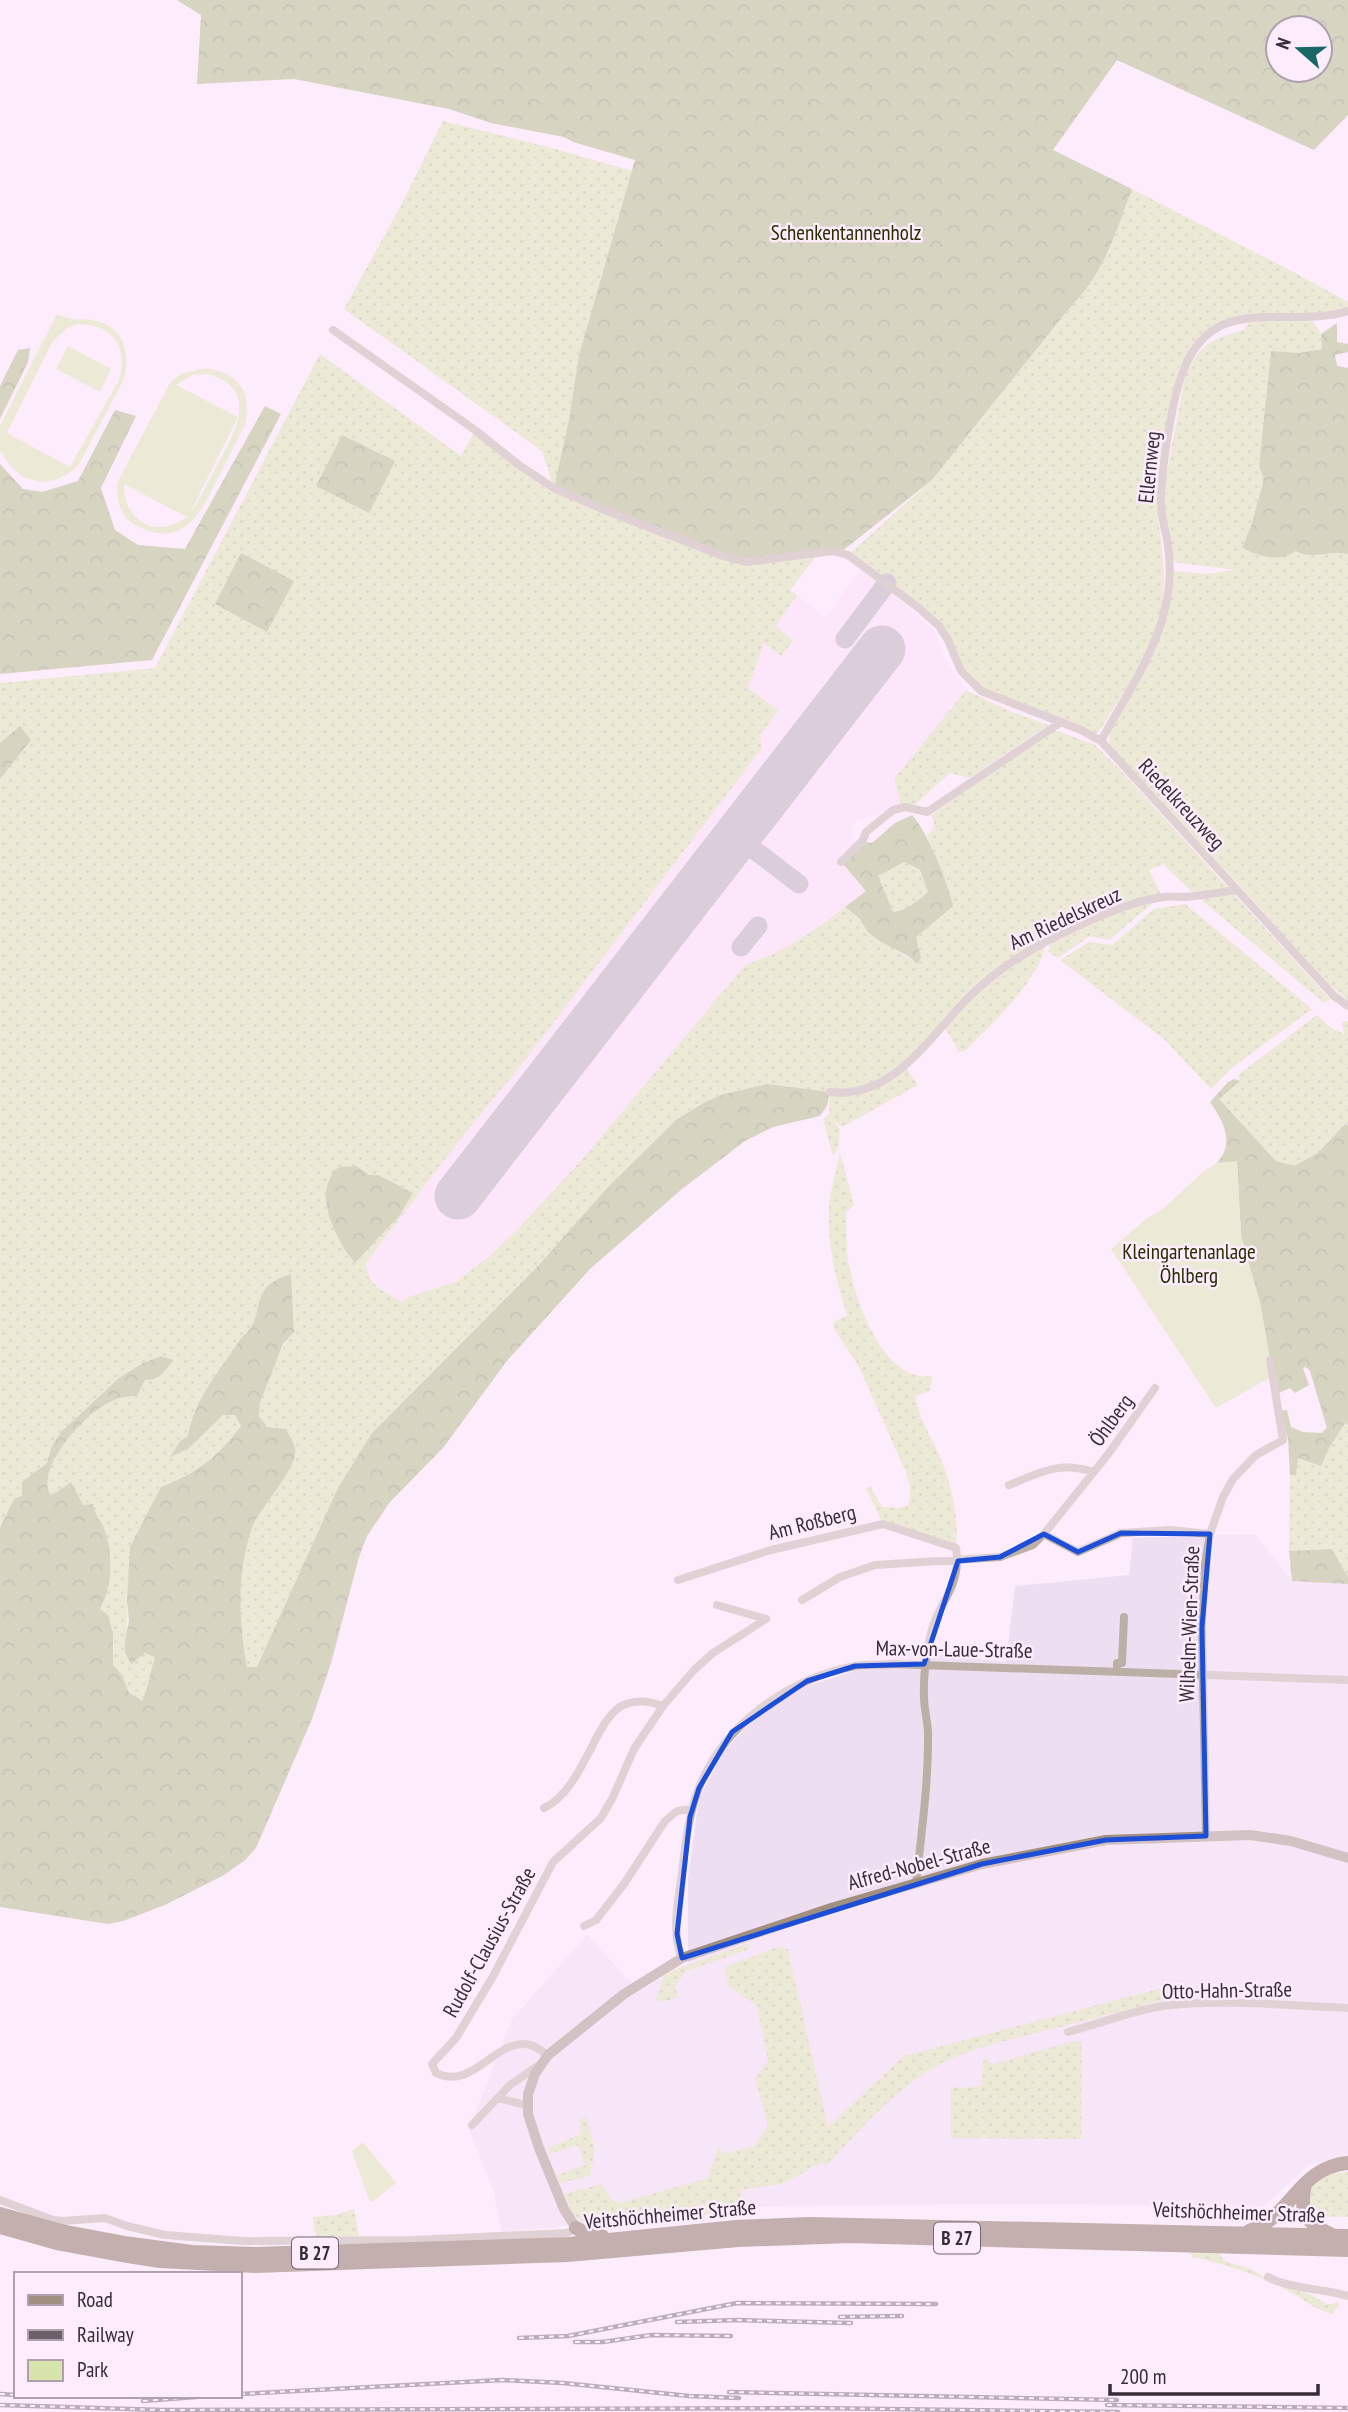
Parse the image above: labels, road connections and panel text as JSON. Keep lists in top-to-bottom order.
{
  "streets": {
    "highway": ["Veitshöchheimer Straße", "B 27"],
    "street": [
      "Ellernweg",
      "Riedelkreuzweg",
      "Am Riedelskreuz",
      "Öhlberg",
      "Am Roßberg",
      "Wilhelm-Wien-Straße",
      "Max-von-Laue-Straße",
      "Alfred-Nobel-Straße",
      "Rudolf-Clausius-Straße",
      "Otto-Hahn-Straße"
    ]
  },
  "crossings": [
    ["Ellernweg", "Riedelkreuzweg"],
    ["Riedelkreuzweg", "Am Riedelskreuz"],
    ["Wilhelm-Wien-Straße", "Max-von-Laue-Straße"],
    ["Wilhelm-Wien-Straße", "Alfred-Nobel-Straße"],
    ["Max-von-Laue-Straße", "Alfred-Nobel-Straße"],
    ["Alfred-Nobel-Straße", "Rudolf-Clausius-Straße"]
  ],
  "parks": ["Schenkentannenholz", "Kleingartenanlage Öhlberg"],
  "legend": ["Road", "Railway", "Park"],
  "scale_bar": "200 m",
  "north": "left"
}
